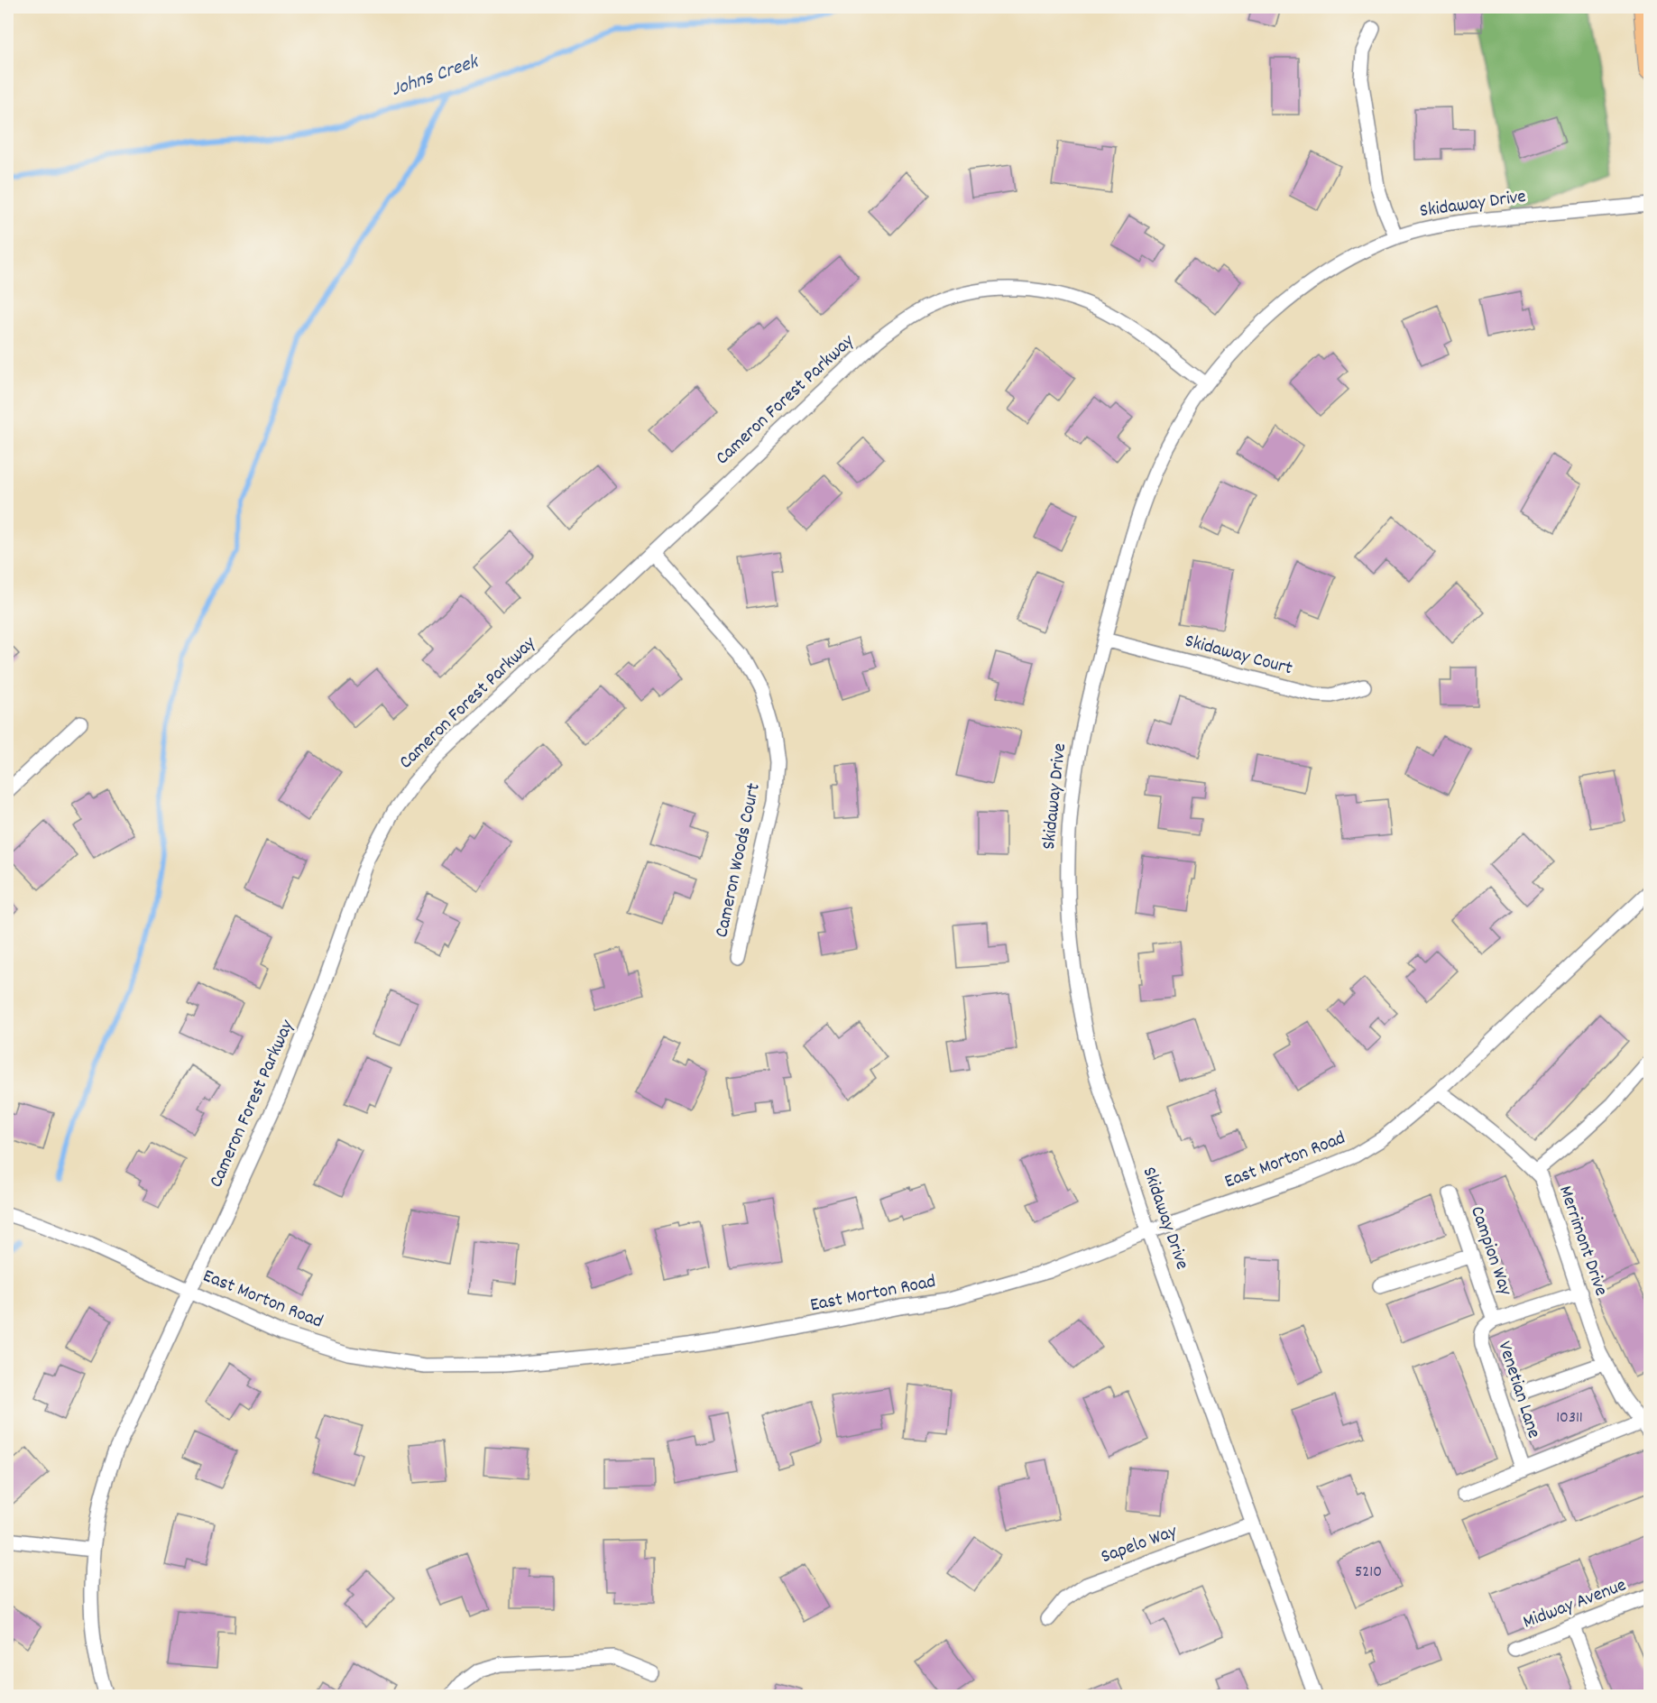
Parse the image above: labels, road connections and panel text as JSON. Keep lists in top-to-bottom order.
{
  "streets": {
    "street": [
      "Skidaway Drive",
      "Cameron Forest Parkway",
      "Skidaway Court",
      "Cameron Woods Court",
      "East Morton Road",
      "Merrimont Drive",
      "Campion Way",
      "Venetian Lane",
      "Sapelo Way",
      "Midway Avenue"
    ]
  },
  "crossings": [
    ["Skidaway Drive", "Cameron Forest Parkway"],
    ["Skidaway Drive", "Skidaway Court"],
    ["Skidaway Drive", "East Morton Road"],
    ["Skidaway Drive", "Sapelo Way"],
    ["Cameron Forest Parkway", "Cameron Woods Court"],
    ["Cameron Forest Parkway", "East Morton Road"],
    ["East Morton Road", "Merrimont Drive"],
    ["Merrimont Drive", "Venetian Lane"],
    ["Campion Way", "Venetian Lane"]
  ],
  "water": ["Johns Creek"],
  "house_numbers": ["10311", "5210"]
}
